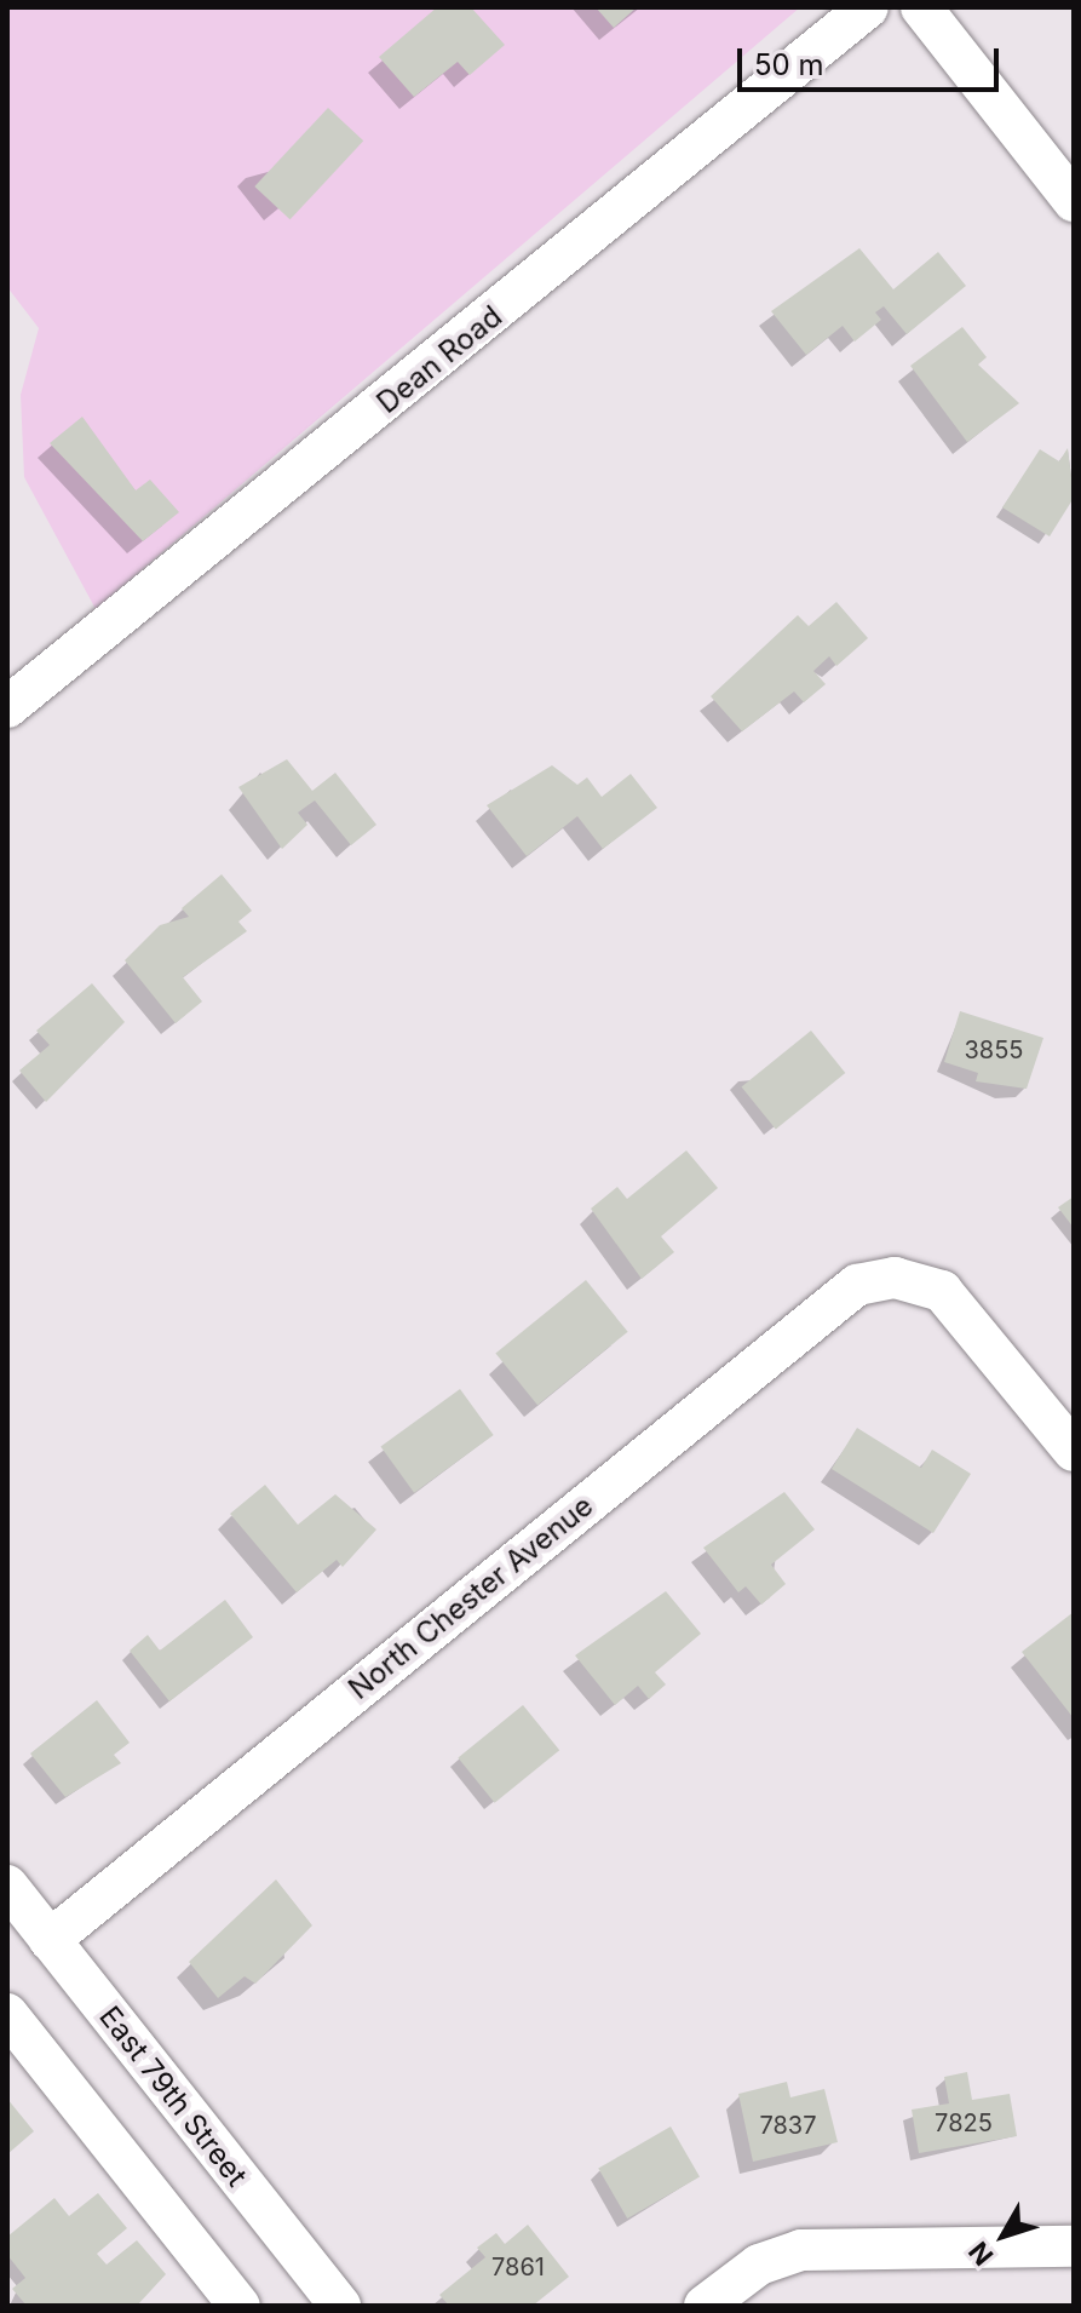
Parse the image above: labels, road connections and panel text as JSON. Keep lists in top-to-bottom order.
{
  "streets": {
    "street": ["Dean Road", "North Chester Avenue", "East 79th Street"]
  },
  "crossings": [
    ["North Chester Avenue", "East 79th Street"]
  ],
  "house_numbers": [
    "3855",
    "7825",
    "7837",
    "7861"
  ],
  "scale_bar": "50 m",
  "north": "bottom left"
}
